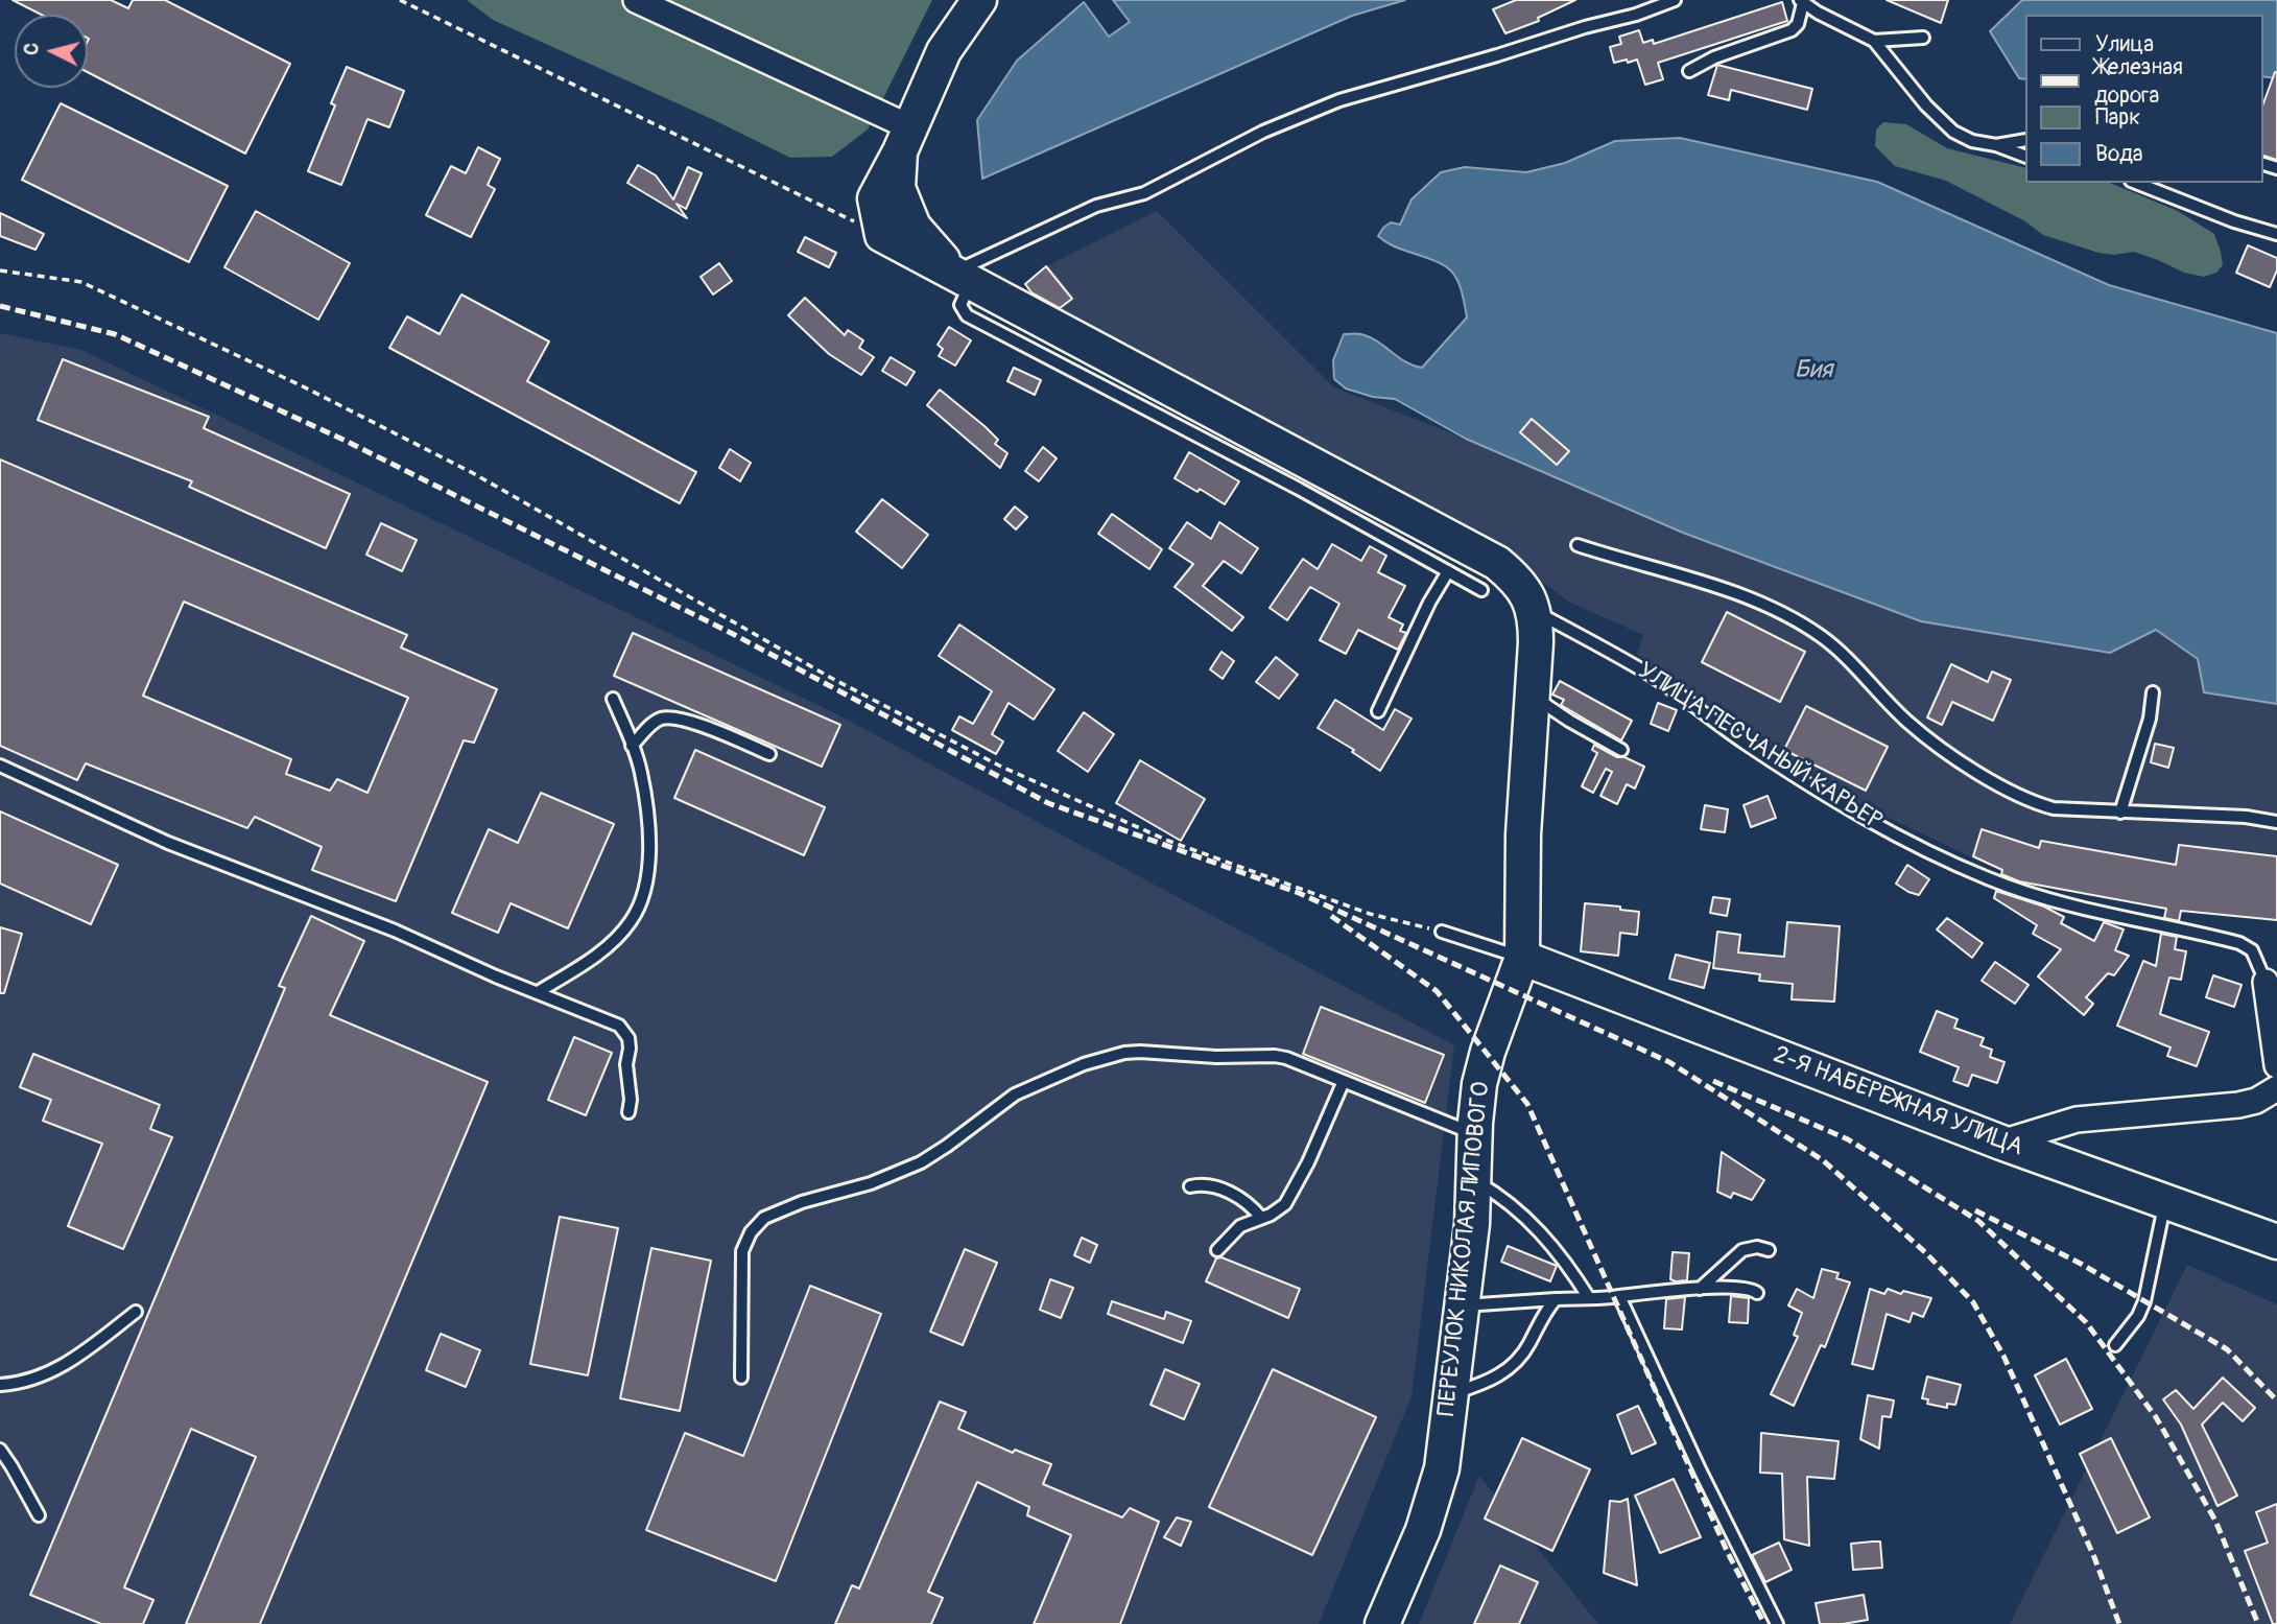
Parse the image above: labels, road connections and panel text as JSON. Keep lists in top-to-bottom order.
{
  "streets": {
    "street": ["УЛИЦА ПЕСЧАНЫЙ КАРЬЕР", "2-Я НАБЕРЕЖНАЯ УЛИЦА", "ПЕРЕУЛОК НИКОЛАЯ ЛИПОВОГО"]
  },
  "crossings": [
    ["УЛИЦА ПЕСЧАНЫЙ КАРЬЕР", "ПЕРЕУЛОК НИКОЛАЯ ЛИПОВОГО"],
    ["2-Я НАБЕРЕЖНАЯ УЛИЦА", "ПЕРЕУЛОК НИКОЛАЯ ЛИПОВОГО"]
  ],
  "water": ["Бия"],
  "legend": [
    "Улица",
    "Железная дорога",
    "Парк",
    "Вода"
  ],
  "north": "left"
}
